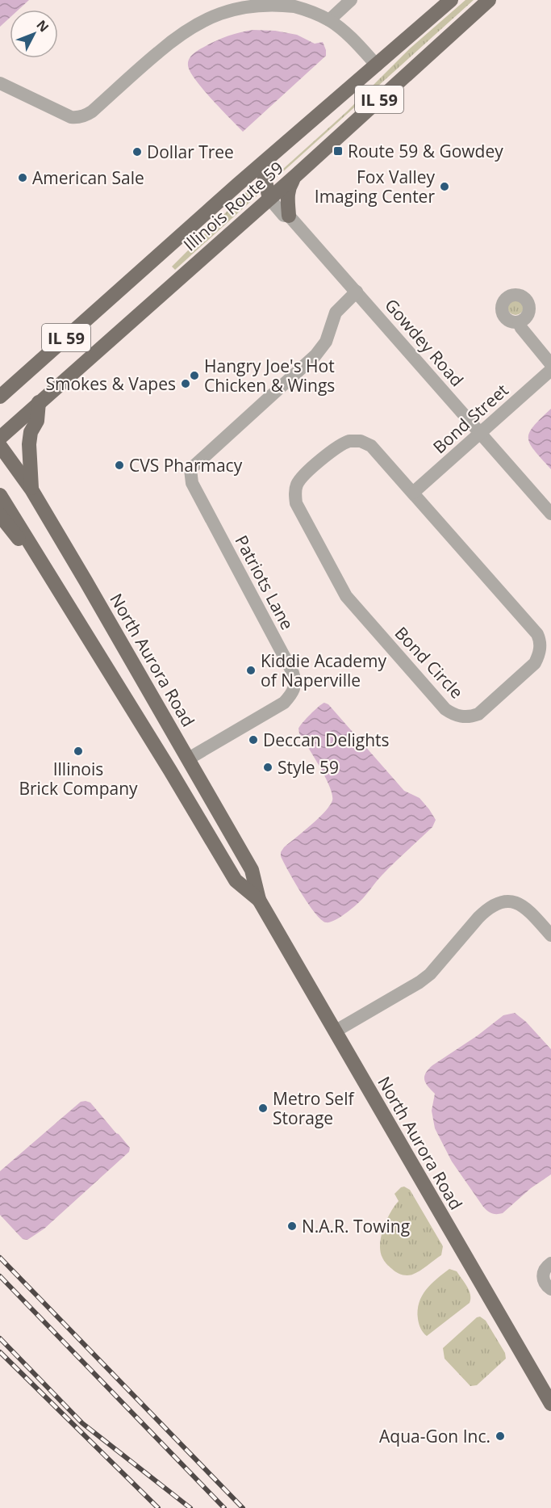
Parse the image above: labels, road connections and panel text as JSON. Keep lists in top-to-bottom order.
{
  "streets": {
    "main road": ["IL 59", "Illinois Route 59", "North Aurora Road"],
    "street": [
      "Gowdey Road",
      "Bond Street",
      "Patriots Lane",
      "Bond Circle"
    ]
  },
  "crossings": [
    ["Illinois Route 59", "Gowdey Road"],
    ["Gowdey Road", "Bond Street"],
    ["Gowdey Road", "Patriots Lane"],
    ["Bond Street", "Bond Circle"],
    ["Patriots Lane", "North Aurora Road"]
  ],
  "places": {
    "transit": ["Route 59 & Gowdey"],
    "other": [
      "Dollar Tree",
      "American Sale",
      "Fox Valley Imaging Center",
      "Hangry Joe's Hot Chicken & Wings",
      "Smokes & Vapes",
      "CVS Pharmacy",
      "Kiddie Academy of Naperville",
      "Deccan Delights",
      "Illinois Brick Company",
      "Style 59",
      "Metro Self Storage",
      "N.A.R. Towing",
      "Aqua-Gon Inc."
    ]
  },
  "north": "top right"
}
